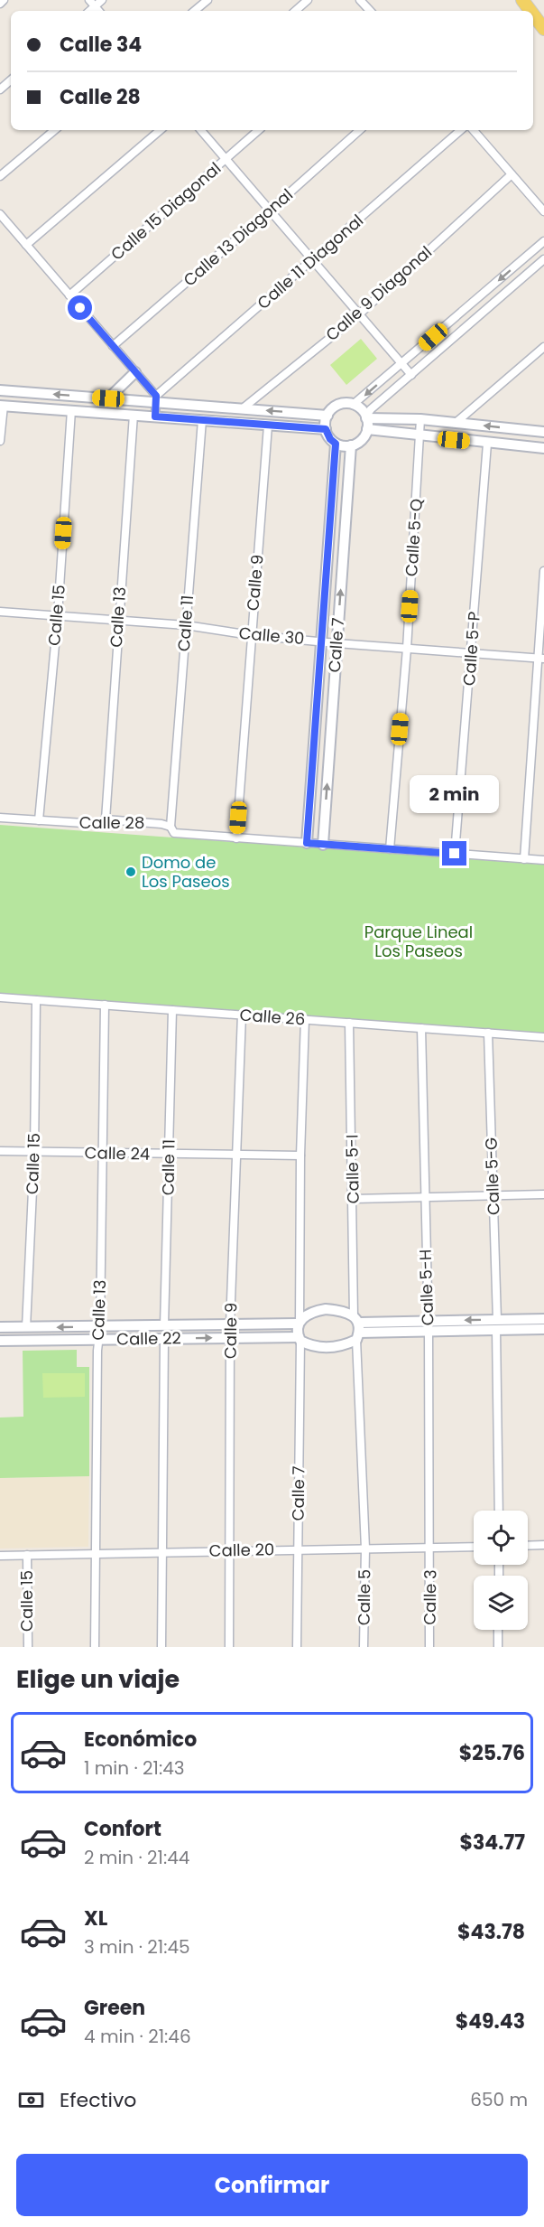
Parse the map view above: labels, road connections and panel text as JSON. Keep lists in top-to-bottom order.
{
  "streets": {
    "street": [
      "Calle 15 Diagonal",
      "Calle 13 Diagonal",
      "Calle 11 Diagonal",
      "Calle 9 Diagonal",
      "Calle 5-Q",
      "Calle 9",
      "Calle 15",
      "Calle 13",
      "Calle 11",
      "Calle 30",
      "Calle 7",
      "Calle 5-P",
      "Calle 28",
      "Calle 26",
      "Calle 24",
      "Calle 5-I",
      "Calle 5-G",
      "Calle 5-H",
      "Calle 22",
      "Calle 20",
      "Calle 5",
      "Calle 3"
    ]
  },
  "crossings": [
    ["Calle 5-Q", "Calle 30"],
    ["Calle 5-Q", "Calle 28"],
    ["Calle 9", "Calle 30"],
    ["Calle 9", "Calle 28"],
    ["Calle 9", "Calle 26"],
    ["Calle 9", "Calle 24"],
    ["Calle 9", "Calle 22"],
    ["Calle 9", "Calle 20"],
    ["Calle 15", "Calle 30"],
    ["Calle 15", "Calle 28"],
    ["Calle 15", "Calle 26"],
    ["Calle 15", "Calle 24"],
    ["Calle 15", "Calle 22"],
    ["Calle 15", "Calle 20"],
    ["Calle 13", "Calle 30"],
    ["Calle 13", "Calle 28"],
    ["Calle 13", "Calle 26"],
    ["Calle 13", "Calle 24"],
    ["Calle 13", "Calle 22"],
    ["Calle 13", "Calle 20"],
    ["Calle 11", "Calle 30"],
    ["Calle 11", "Calle 28"],
    ["Calle 11", "Calle 26"],
    ["Calle 11", "Calle 24"],
    ["Calle 11", "Calle 22"],
    ["Calle 30", "Calle 7"],
    ["Calle 30", "Calle 5-P"],
    ["Calle 7", "Calle 28"],
    ["Calle 7", "Calle 22"],
    ["Calle 7", "Calle 20"],
    ["Calle 5-P", "Calle 28"],
    ["Calle 26", "Calle 5-I"],
    ["Calle 26", "Calle 5-G"],
    ["Calle 26", "Calle 5-H"],
    ["Calle 5-I", "Calle 22"],
    ["Calle 5-I", "Calle 20"],
    ["Calle 5-I", "Calle 5"],
    ["Calle 5-H", "Calle 20"],
    ["Calle 5-H", "Calle 3"],
    ["Calle 20", "Calle 5"],
    ["Calle 20", "Calle 3"]
  ],
  "parks": ["Parque Lineal Los Paseos"],
  "places": ["Domo de Los Paseos"],
  "page": {
    "banner": ["Calle 34", "Calle 28"],
    "bubble": "2 min",
    "heading": "Elige un viaje",
    "list": [
      {
        "name": "Económico",
        "note": "1 min · 21:43",
        "value": "$25.76"
      },
      {
        "name": "Confort",
        "note": "2 min · 21:44",
        "value": "$34.77"
      },
      {
        "name": "XL",
        "note": "3 min · 21:45",
        "value": "$43.78"
      },
      {
        "name": "Green",
        "note": "4 min · 21:46",
        "value": "$49.43"
      }
    ],
    "pay": ["Efectivo", "650 m"],
    "buttons": "Confirmar"
  }
}
